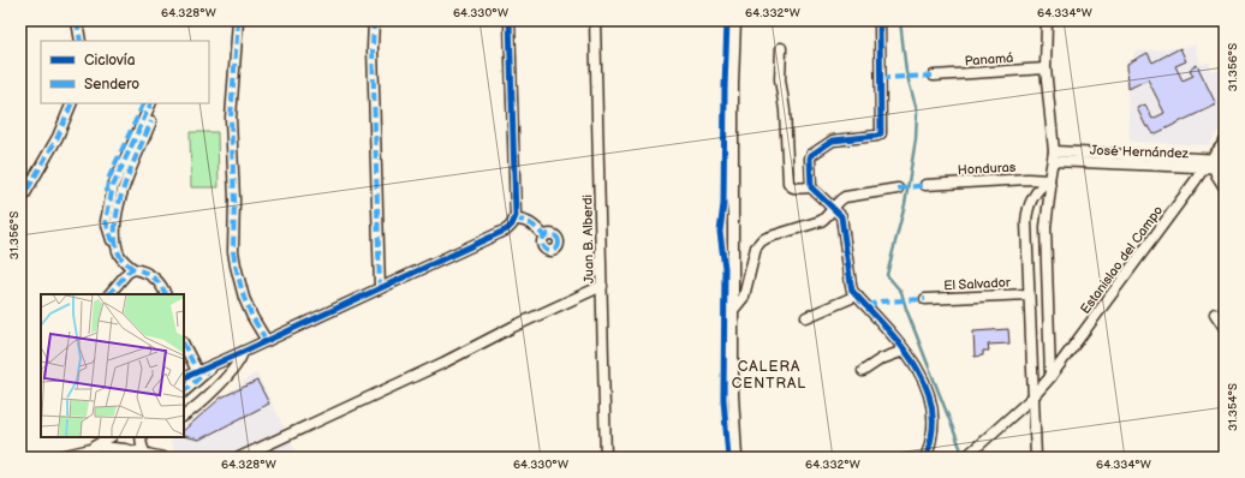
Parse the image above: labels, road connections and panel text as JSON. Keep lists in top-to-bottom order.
{
  "streets": {
    "street": [
      "Panamá",
      "José Hernández",
      "Honduras",
      "Juan B. Alberdi",
      "Estanislao del Campo",
      "El Salvador"
    ]
  },
  "crossings": [
    ["José Hernández", "Estanislao del Campo"]
  ],
  "districts": ["CALERA CENTRAL"],
  "legend": ["Ciclovía", "Sendero"],
  "coordinates": [
    "64.328°W",
    "64.330°W",
    "64.332°W",
    "64.334°W",
    "31.356°S",
    "31.354°S"
  ]
}
